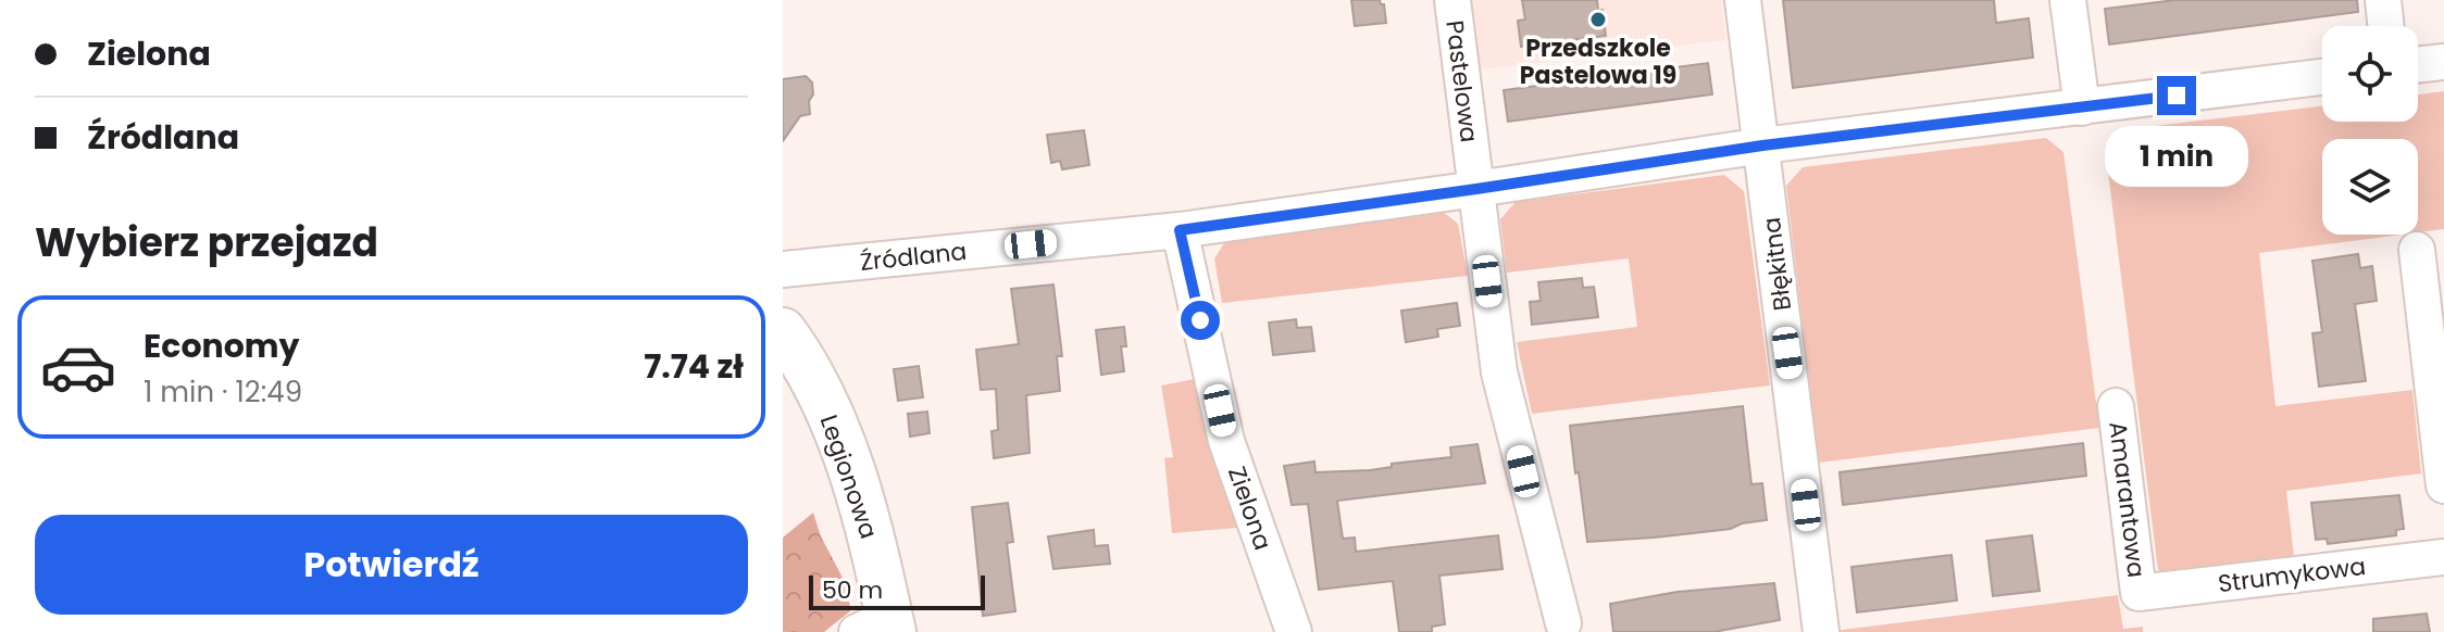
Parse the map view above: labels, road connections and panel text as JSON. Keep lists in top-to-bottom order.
{
  "streets": {
    "main road": ["Legionowa"],
    "street": [
      "Pastelowa",
      "Źródlana",
      "Błękitna",
      "Amarantowa",
      "Zielona",
      "Strumykowa"
    ]
  },
  "crossings": [
    ["Pastelowa", "Źródlana"],
    ["Źródlana", "Błękitna"],
    ["Źródlana", "Zielona"],
    ["Amarantowa", "Strumykowa"]
  ],
  "places": ["Przedszkole Pastelowa 19"],
  "scale_bar": "50 m",
  "page": {
    "banner": ["Zielona", "Źródlana"],
    "bubble": "1 min",
    "heading": "Wybierz przejazd",
    "list": [
      {
        "name": "Economy",
        "note": "1 min · 12:49",
        "value": "7.74 zł"
      }
    ],
    "buttons": "Potwierdź",
    "scale": "50 m"
  }
}
